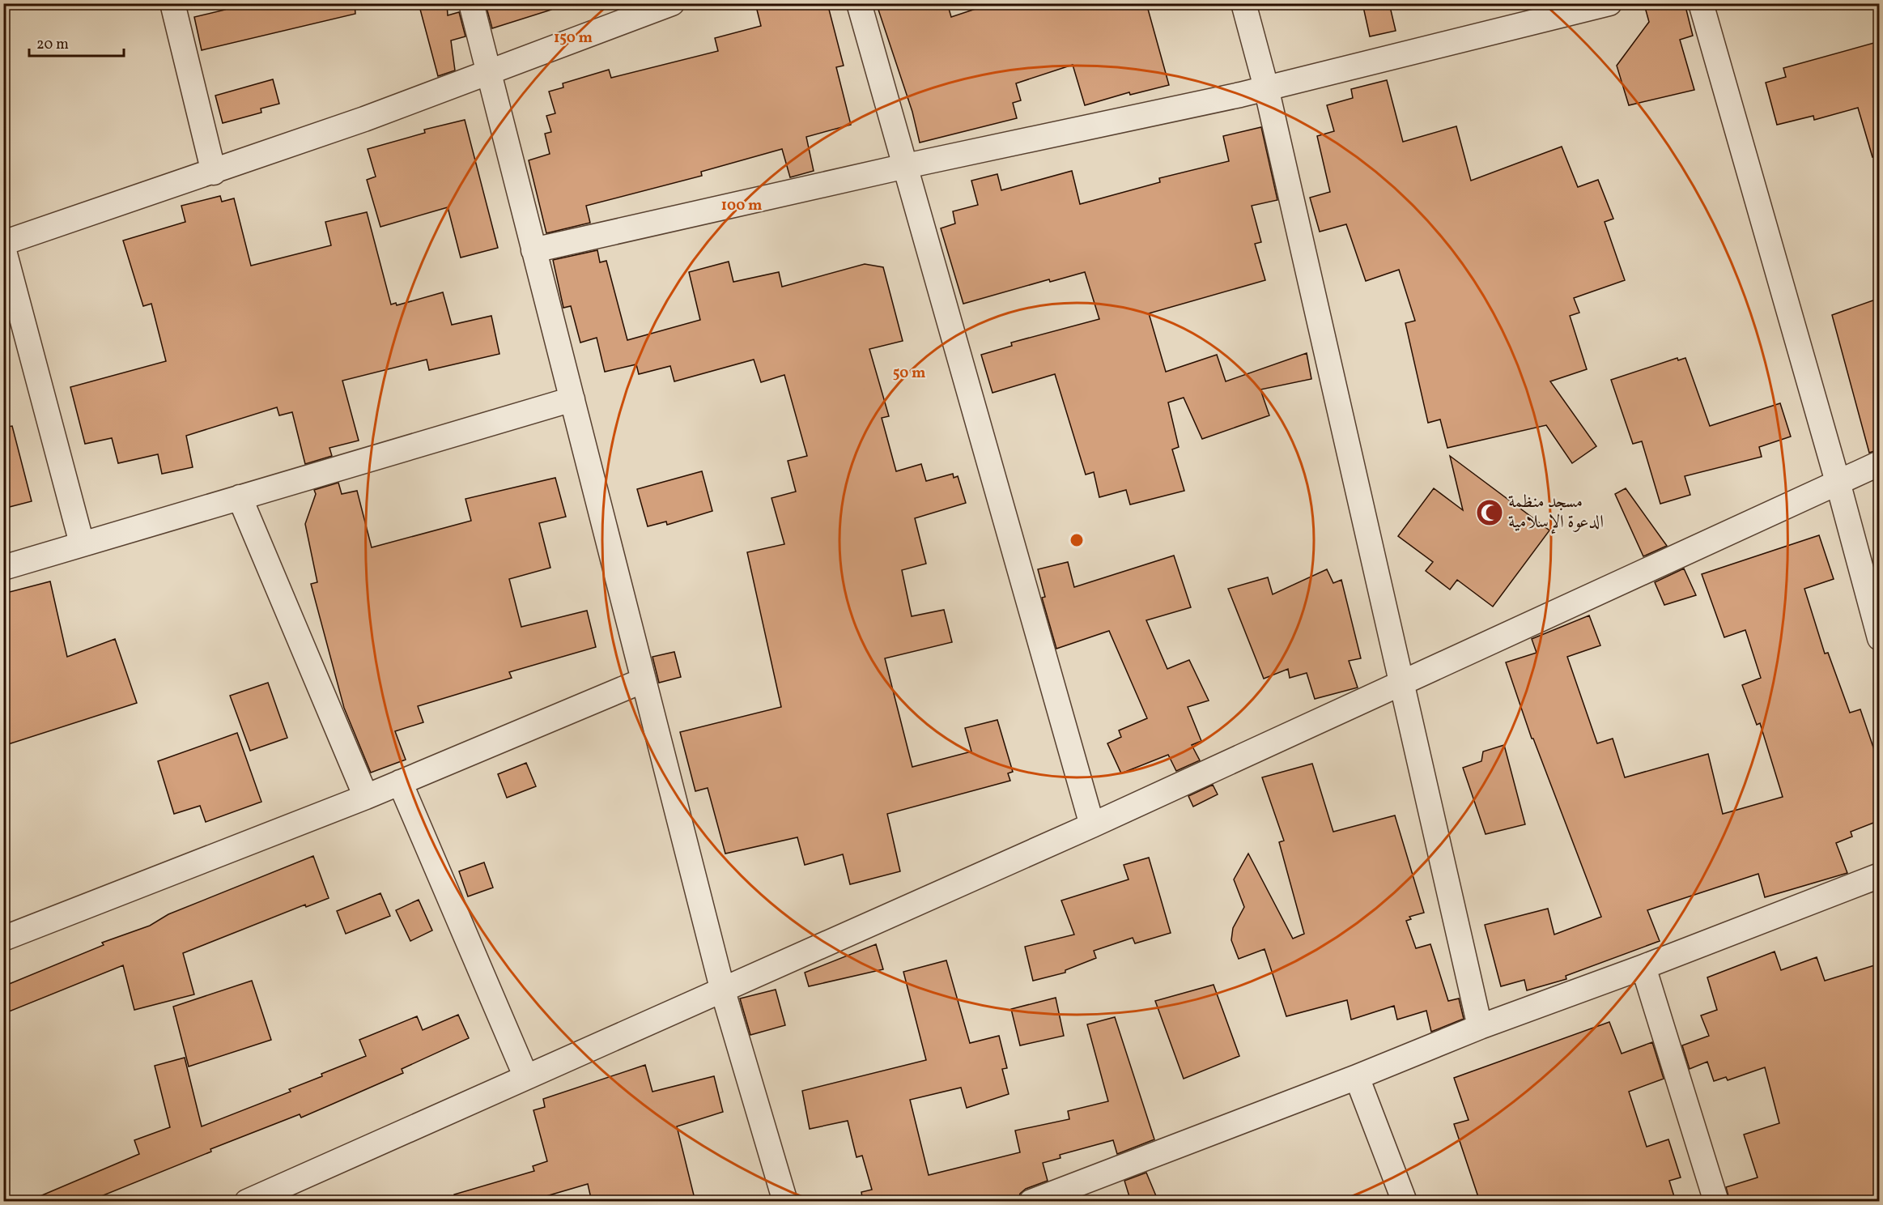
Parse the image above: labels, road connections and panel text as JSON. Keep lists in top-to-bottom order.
{
  "places": {
    "mosque": ["مسجد منظمة الدعوة الإسلامية"]
  },
  "scale_bar": "20 m",
  "rings": ["150 m", "100 m", "50 m"]
}
